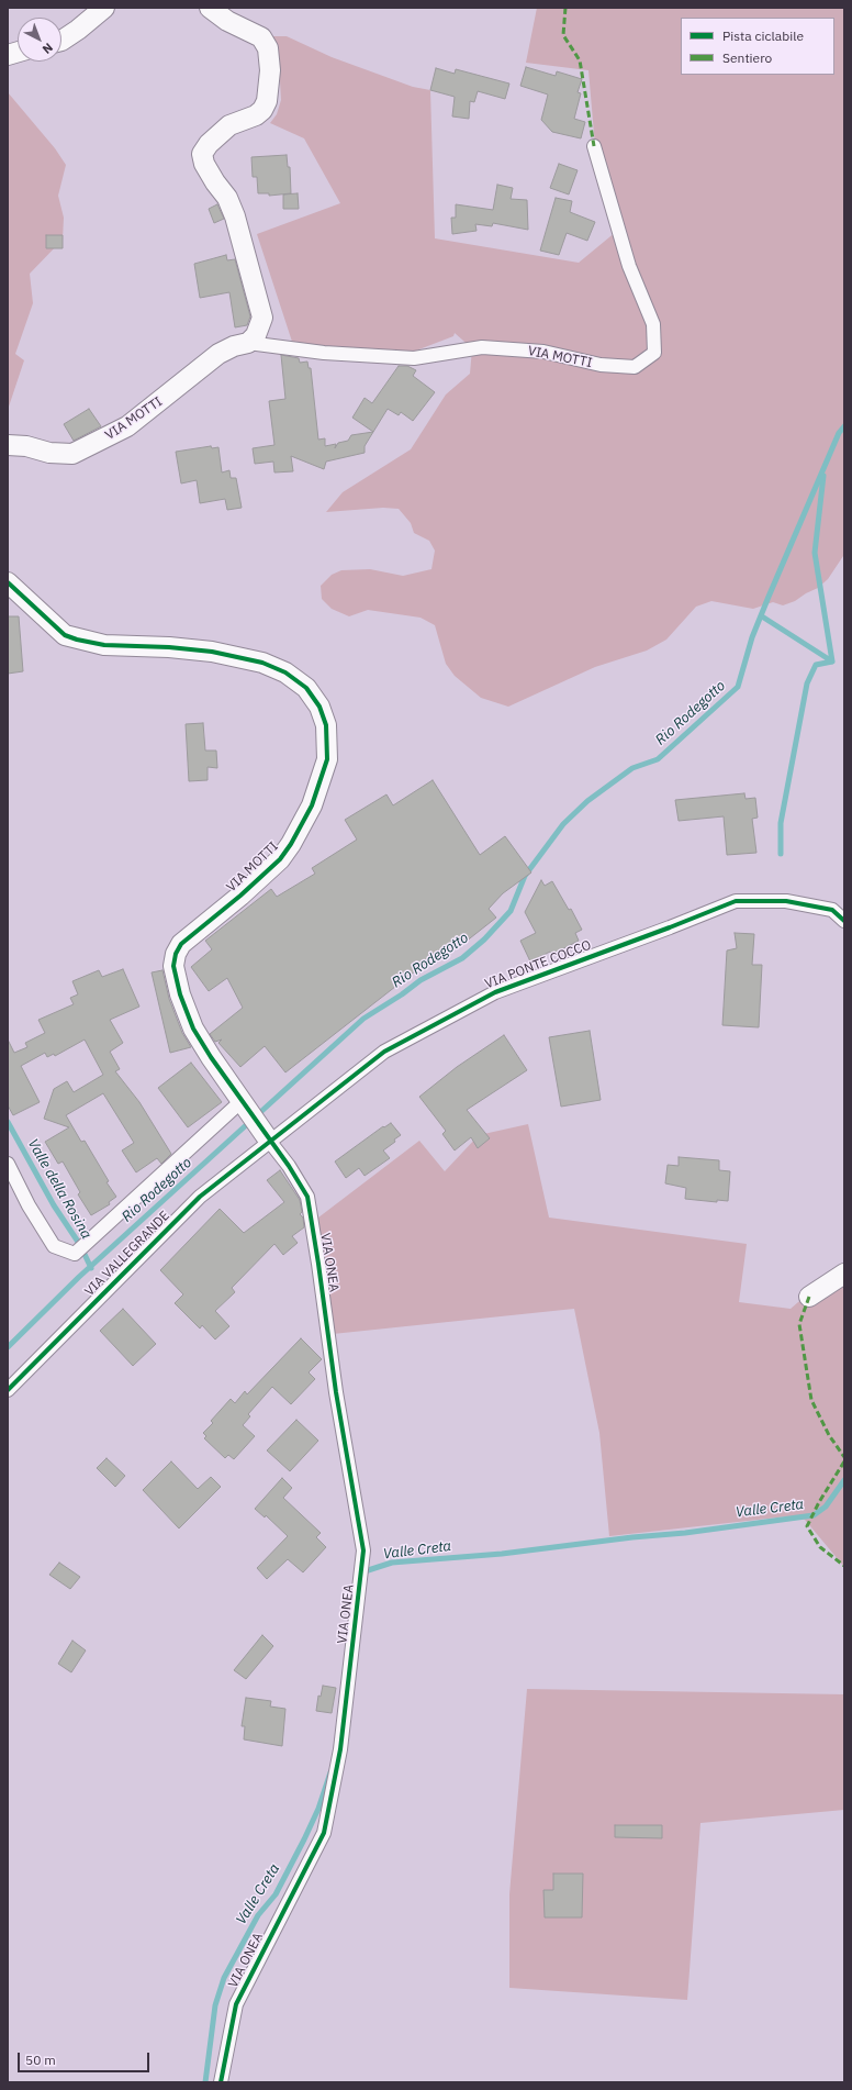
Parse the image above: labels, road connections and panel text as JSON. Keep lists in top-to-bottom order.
{
  "streets": {
    "street": [
      "VIA MOTTI",
      "VIA PONTE COCCO",
      "VIA VALLEGRANDE",
      "VIA ONEA"
    ]
  },
  "crossings": [
    ["VIA MOTTI", "VIA PONTE COCCO"],
    ["VIA MOTTI", "VIA VALLEGRANDE"],
    ["VIA MOTTI", "VIA ONEA"],
    ["VIA PONTE COCCO", "VIA VALLEGRANDE"],
    ["VIA PONTE COCCO", "VIA ONEA"],
    ["VIA VALLEGRANDE", "VIA ONEA"]
  ],
  "water": ["Rio Rodegotto", "Valle della Rosina", "Valle Creta"],
  "legend": ["Pista ciclabile", "Sentiero"],
  "scale_bar": "50 m",
  "north": "bottom right"
}
